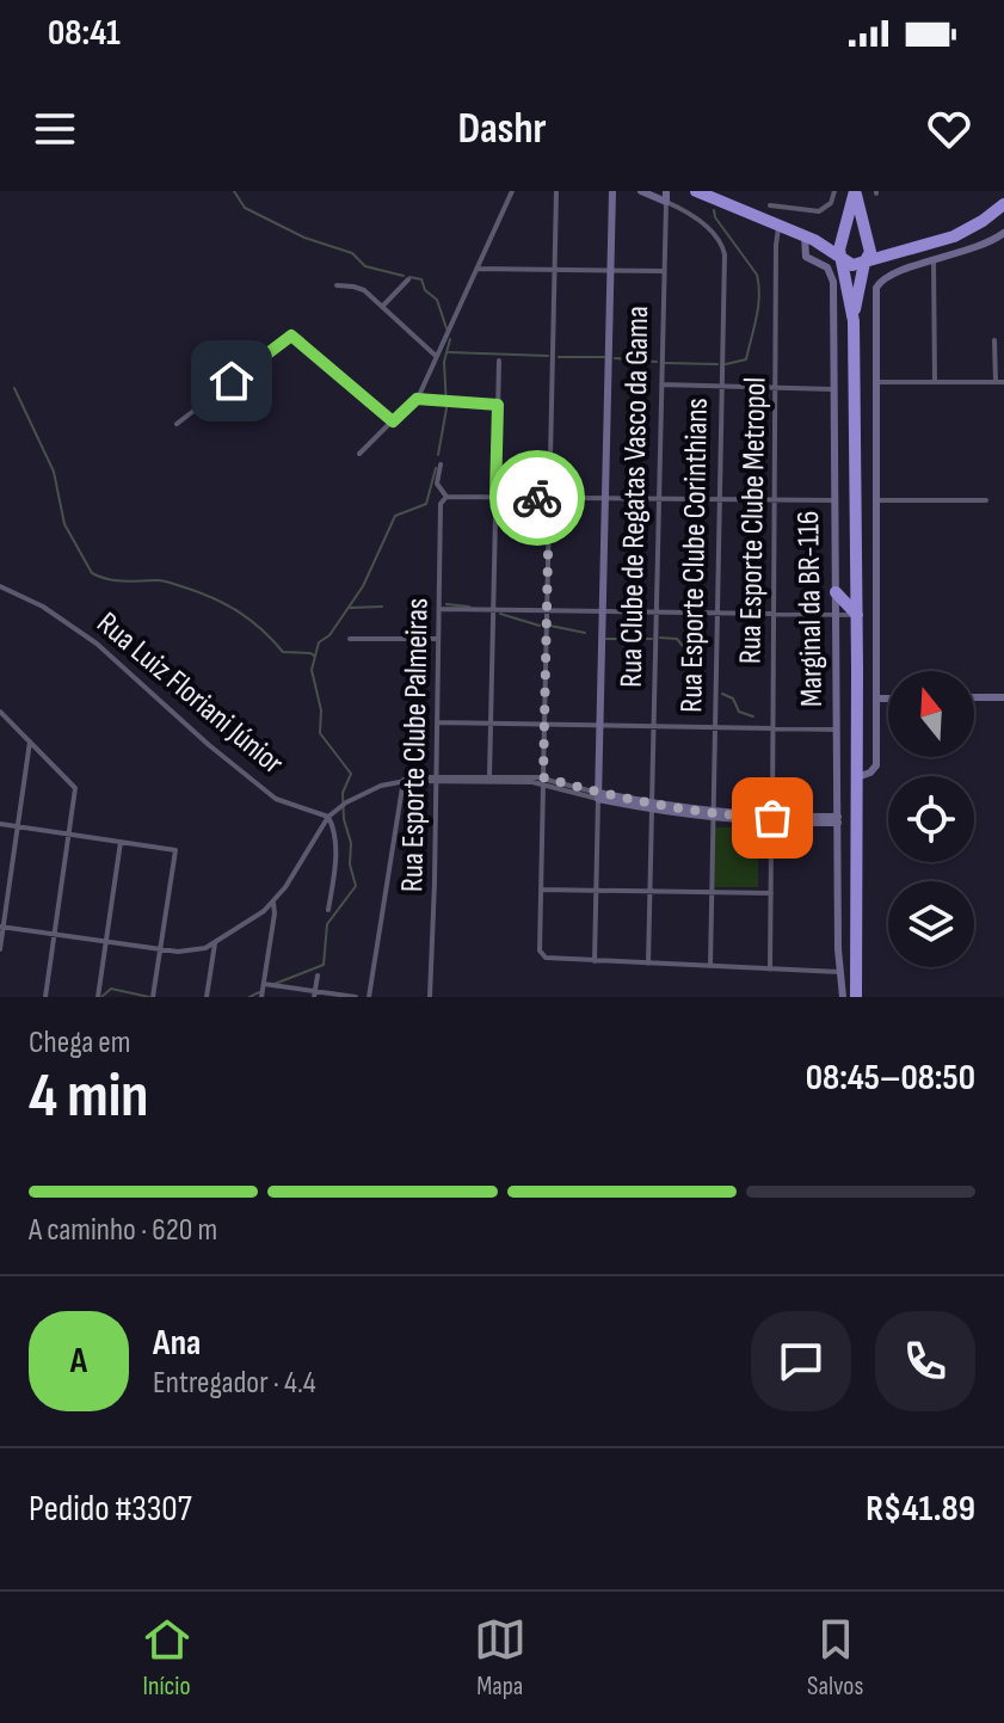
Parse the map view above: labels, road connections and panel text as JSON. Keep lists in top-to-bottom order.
{
  "streets": {
    "street": [
      "Rua Clube de Regatas Vasco da Gama",
      "Rua Esporte Clube Metropol",
      "Rua Esporte Clube Corinthians",
      "Marginal da BR-116",
      "Rua Luiz Floriani Júnior",
      "Rua Esporte Clube Palmeiras"
    ]
  },
  "crossings": [
    ["Rua Clube de Regatas Vasco da Gama", "Rua Esporte Clube Corinthians"]
  ],
  "north": "top",
  "page": {
    "status": "08:41",
    "header": "Dashr",
    "heading": ["4 min", "Chega em", "08:45–08:50"],
    "panel": [
      "Ana",
      "Entregador · 4.4",
      "Pedido #3307",
      "R$41.89"
    ],
    "bar": "A caminho · 620 m",
    "round": "A",
    "tabs": ["Início", "Mapa", "Salvos"]
  }
}
